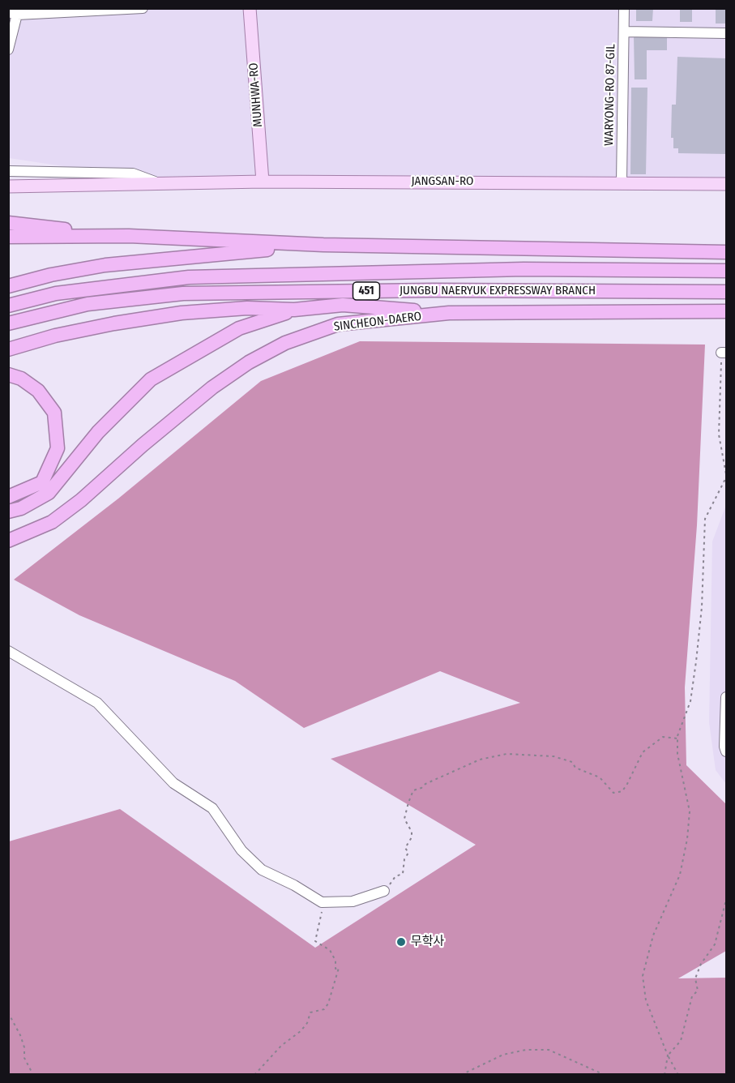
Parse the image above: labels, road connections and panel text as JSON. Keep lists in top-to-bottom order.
{
  "streets": {
    "highway": ["451", "JUNGBU NAERYUK EXPRESSWAY BRANCH", "SINCHEON-DAERO"],
    "main road": ["MUNHWA-RO", "JANGSAN-RO"],
    "street": ["WARYONG-RO 87-GIL"]
  },
  "crossings": [
    ["MUNHWA-RO", "JANGSAN-RO"],
    ["WARYONG-RO 87-GIL", "JANGSAN-RO"]
  ],
  "places": ["무학사"]
}
